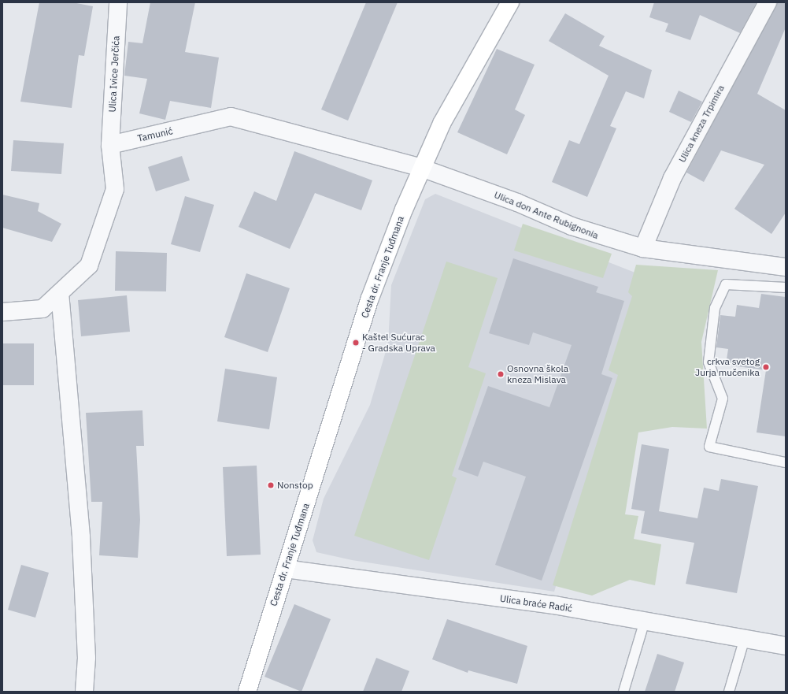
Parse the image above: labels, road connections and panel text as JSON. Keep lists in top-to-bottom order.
{
  "streets": {
    "main road": ["Cesta dr. Franje Tuđmana"],
    "street": [
      "Ulica Ivice Jerčića",
      "Ulica kneza Trpimira",
      "Tamunić",
      "Ulica don Ante Rubignonia",
      "Ulica braće Radić"
    ]
  },
  "crossings": [
    ["Ulica Ivice Jerčića", "Tamunić"],
    ["Ulica kneza Trpimira", "Ulica don Ante Rubignonia"],
    ["Tamunić", "Ulica don Ante Rubignonia"],
    ["Tamunić", "Cesta dr. Franje Tuđmana"],
    ["Ulica don Ante Rubignonia", "Cesta dr. Franje Tuđmana"],
    ["Cesta dr. Franje Tuđmana", "Ulica braće Radić"]
  ],
  "places": [
    "Kaštel Sućurac - Gradska Uprava",
    "crkva svetog Jurja mučenika",
    "Osnovna škola kneza Mislava",
    "Nonstop"
  ]
}
